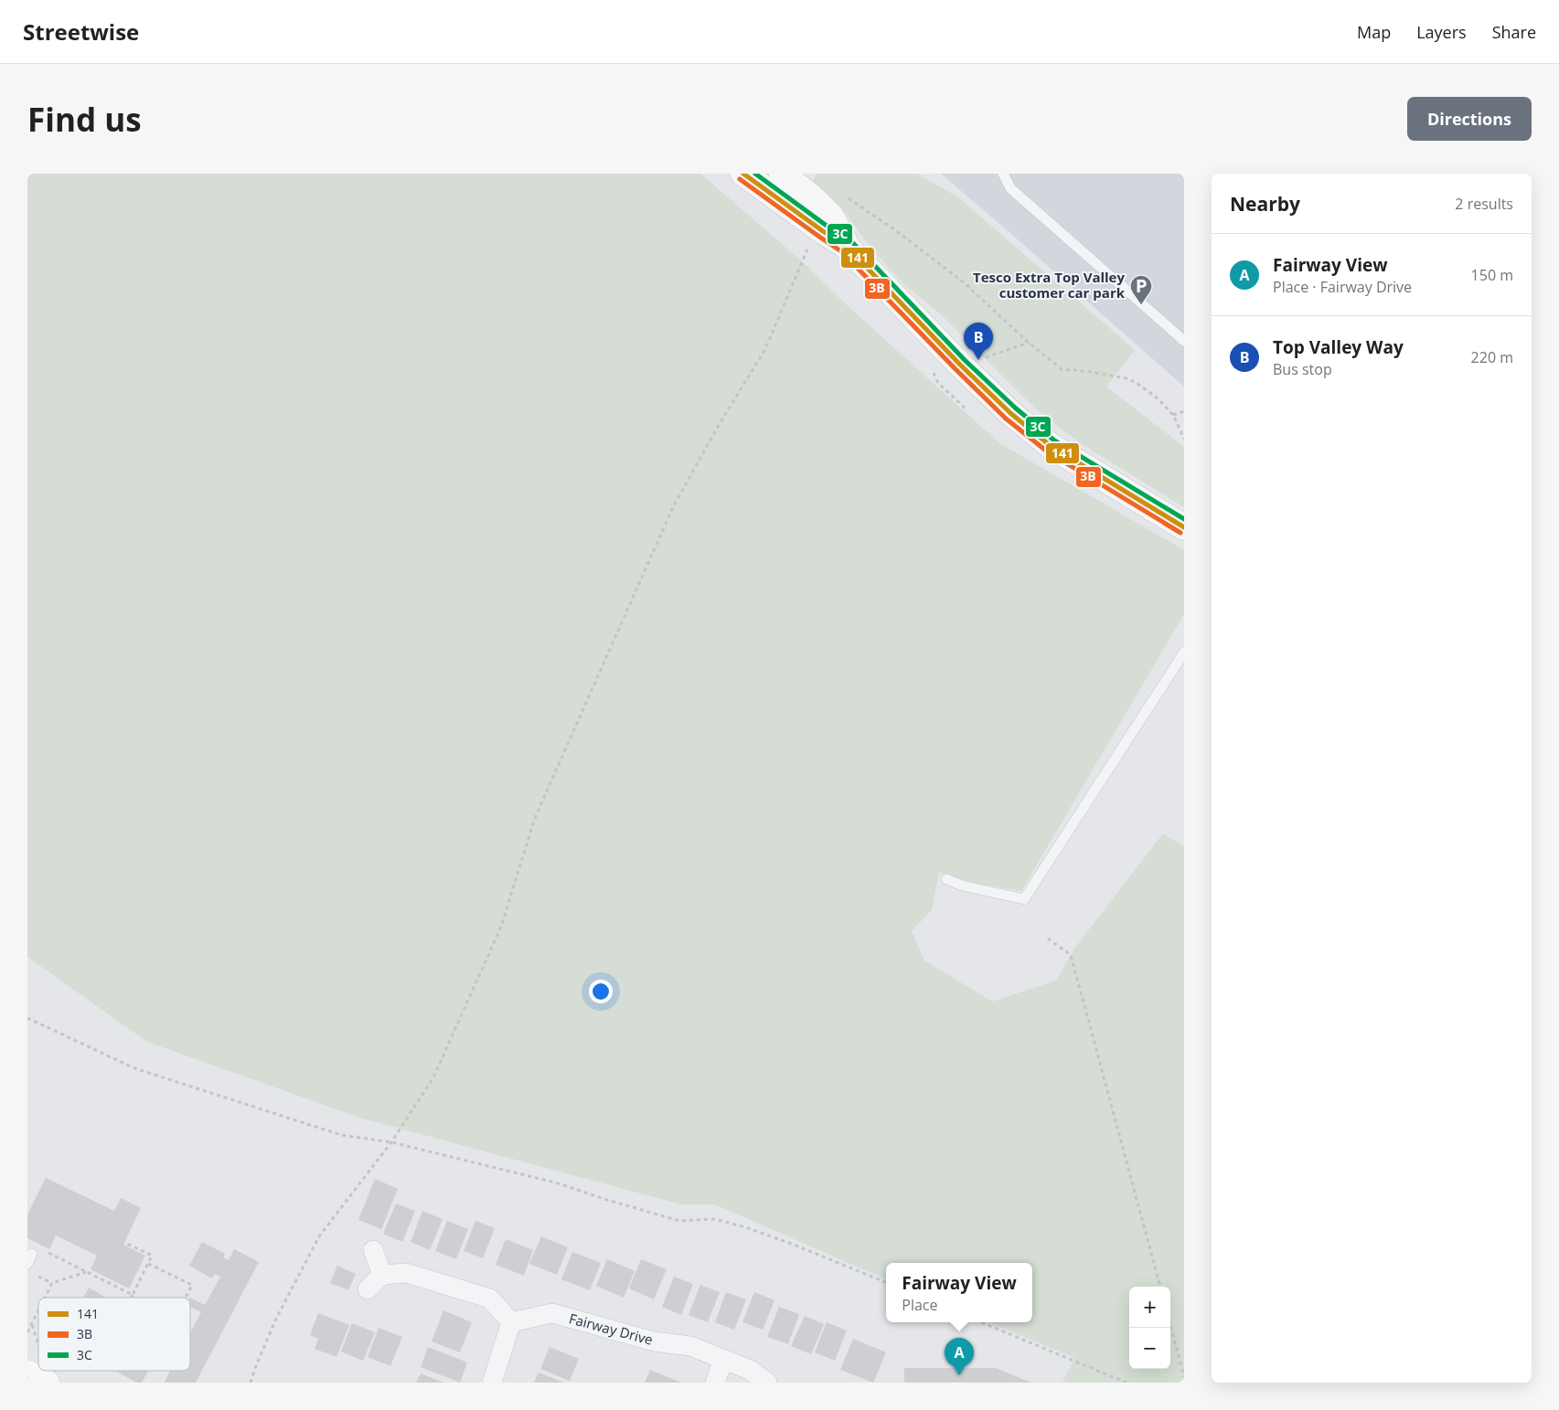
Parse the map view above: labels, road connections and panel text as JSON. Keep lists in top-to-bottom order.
{
  "streets": {
    "street": ["Fairway Drive"]
  },
  "places": {
    "parking": ["Tesco Extra Top Valley customer car park"]
  },
  "lines": ["transit line 141", "transit line 3C", "transit line 3B"],
  "legend": ["141", "3B", "3C"],
  "page": {
    "header": "Streetwise",
    "nav": ["Map", "Layers", "Share"],
    "buttons": "Directions",
    "title": "Find us",
    "heading": ["Nearby", "2 results"],
    "list": [
      {
        "mark": "A",
        "name": "Fairway View",
        "note": "Place · Fairway Drive",
        "value": "150 m"
      },
      {
        "mark": "B",
        "name": "Top Valley Way",
        "note": "Bus stop",
        "value": "220 m"
      }
    ],
    "pins": ["B", "A"],
    "popup": ["Fairway View", "Place"],
    "map_buttons": ["+", "−"]
  }
}
